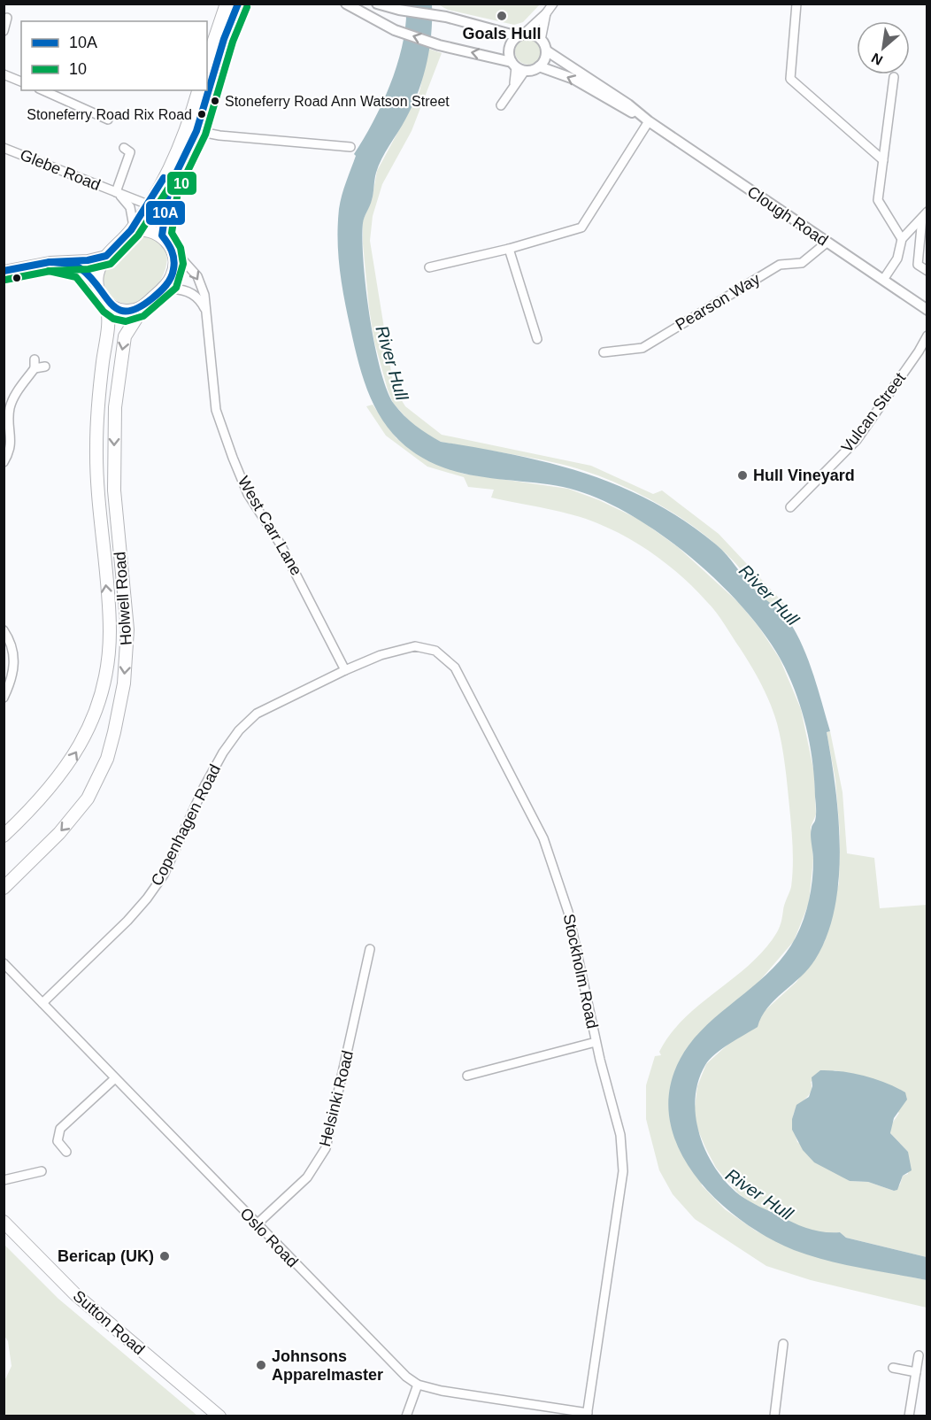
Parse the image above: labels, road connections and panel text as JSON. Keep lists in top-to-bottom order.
{
  "streets": {
    "highway": ["Holwell Road", "Sutton Road"],
    "main road": ["Clough Road"],
    "street": [
      "Glebe Road",
      "Pearson Way",
      "Vulcan Street",
      "West Carr Lane",
      "Copenhagen Road",
      "Stockholm Road",
      "Helsinki Road",
      "Oslo Road"
    ]
  },
  "crossings": [
    ["Glebe Road", "West Carr Lane"],
    ["Glebe Road", "Holwell Road"],
    ["Clough Road", "Pearson Way"],
    ["West Carr Lane", "Holwell Road"],
    ["West Carr Lane", "Copenhagen Road"],
    ["West Carr Lane", "Stockholm Road"],
    ["Copenhagen Road", "Stockholm Road"],
    ["Copenhagen Road", "Oslo Road"],
    ["Stockholm Road", "Oslo Road"],
    ["Helsinki Road", "Oslo Road"]
  ],
  "water": ["River Hull"],
  "places": [
    "Goals Hull",
    "Stoneferry Road Ann Watson Street",
    "Stoneferry Road Rix Road",
    "Hull Vineyard",
    "Bericap (UK)",
    "Johnsons Apparelmaster"
  ],
  "lines": ["transit line 10A", "transit line 10"],
  "legend": ["10A", "10"],
  "north": "bottom left"
}
